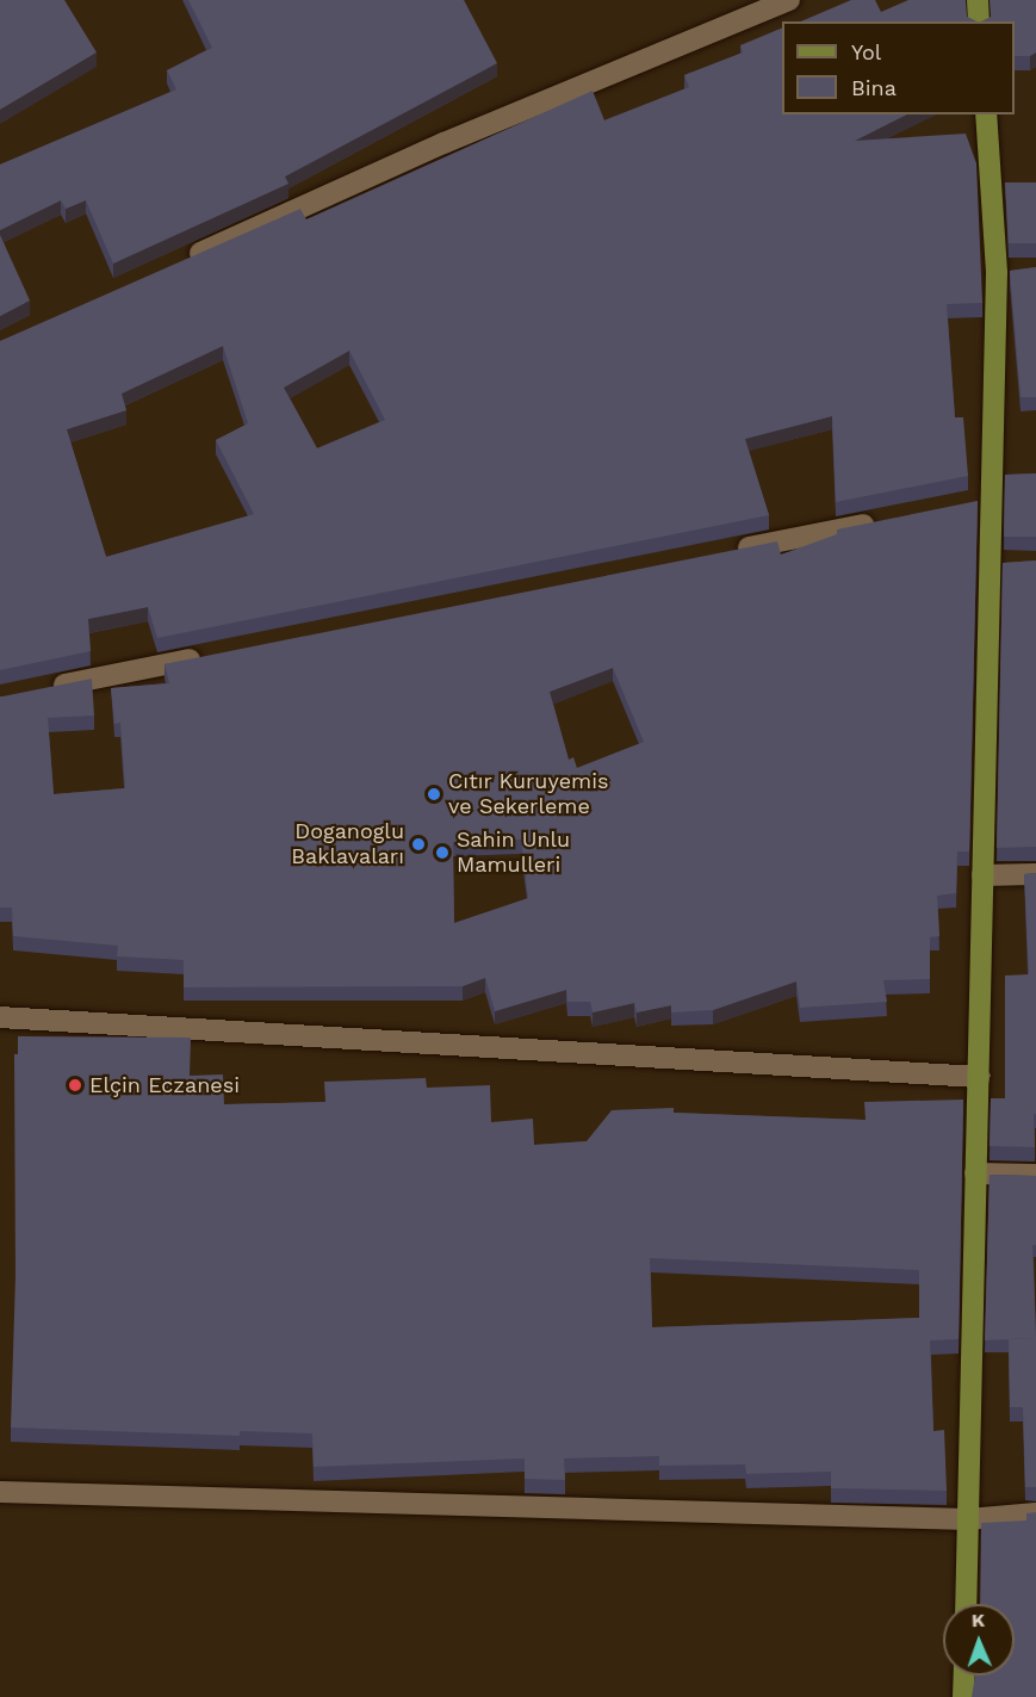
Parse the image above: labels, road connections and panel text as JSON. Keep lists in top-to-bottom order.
{
  "places": [
    "Cıtır Kuruyemis ve Sekerleme",
    "Doganoglu Baklavaları",
    "Sahin Unlu Mamulleri",
    "Elçin Eczanesi"
  ],
  "legend": ["Yol", "Bina"],
  "north": "top"
}
